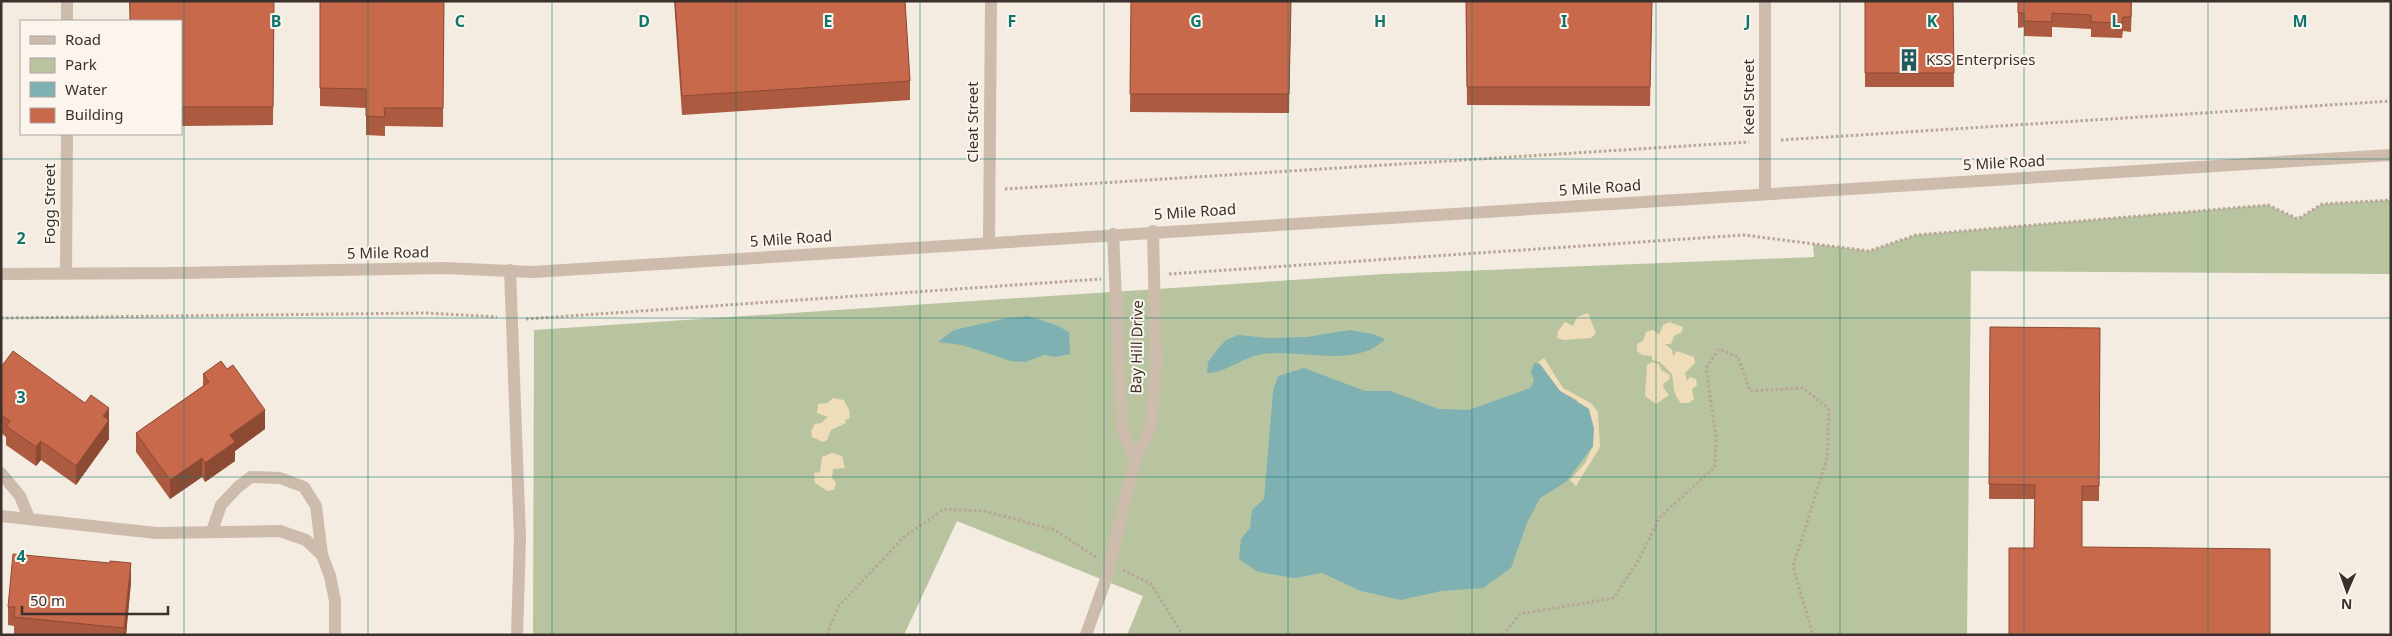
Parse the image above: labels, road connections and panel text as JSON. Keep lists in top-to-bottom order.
{
  "streets": {
    "street": [
      "Keel Street",
      "Cleat Street",
      "5 Mile Road",
      "Fogg Street",
      "Bay Hill Drive"
    ]
  },
  "crossings": [
    ["Keel Street", "5 Mile Road"],
    ["Cleat Street", "5 Mile Road"],
    ["5 Mile Road", "Fogg Street"],
    ["5 Mile Road", "Bay Hill Drive"]
  ],
  "places": {
    "building": ["KSS Enterprises"]
  },
  "legend": [
    "Road",
    "Park",
    "Water",
    "Building"
  ],
  "scale_bar": "50 m",
  "north": "bottom",
  "grid": {
    "columns": [
      "B",
      "C",
      "D",
      "E",
      "F",
      "G",
      "H",
      "I",
      "J",
      "K",
      "L",
      "M"
    ],
    "rows": ["2", "3", "4"]
  }
}
